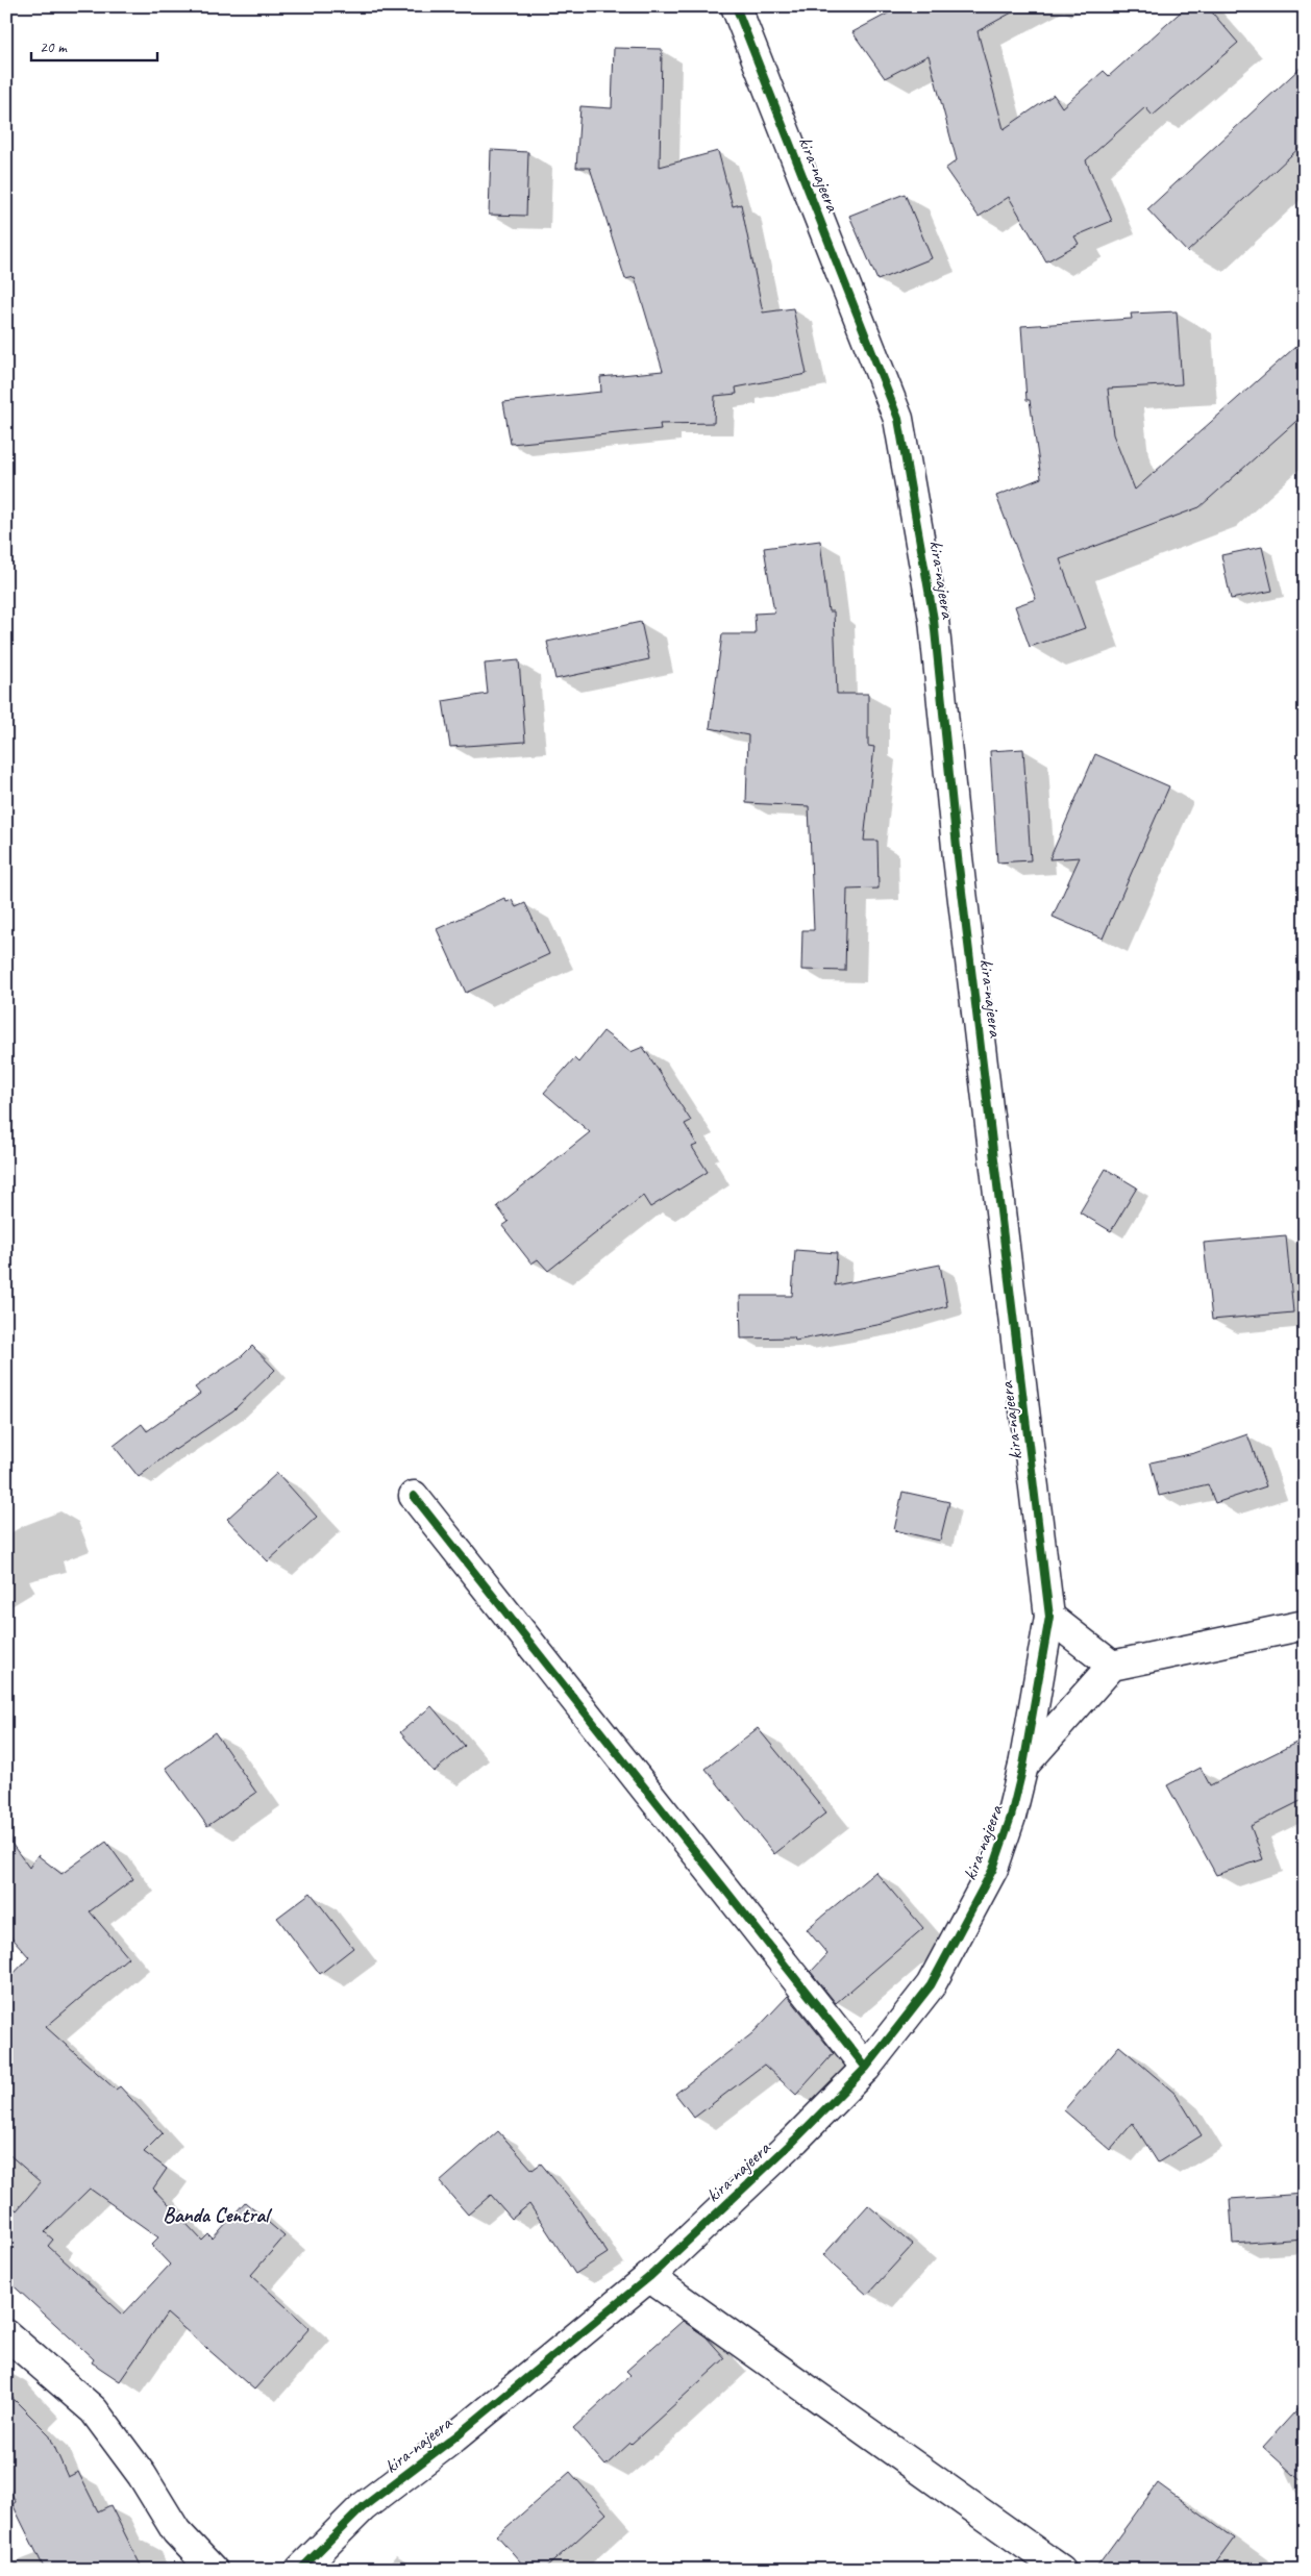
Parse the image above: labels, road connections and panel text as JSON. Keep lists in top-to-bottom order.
{
  "streets": {
    "street": ["kira-najeera"]
  },
  "districts": ["Banda Central"],
  "scale_bar": "20 m"
}
